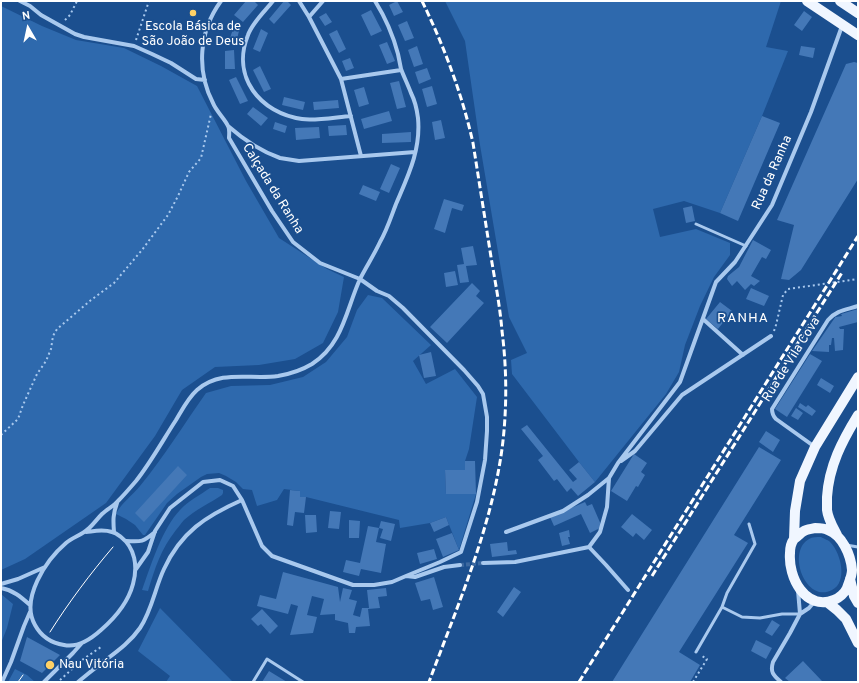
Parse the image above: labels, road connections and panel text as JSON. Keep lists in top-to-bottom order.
{
  "streets": {
    "street": ["Rua da Ranha", "Calçada da Ranha", "Rua de Vila Cova"]
  },
  "districts": ["RANHA"],
  "places": ["Escola Básica de São João de Deus", "Nau Vitória"],
  "north": "top"
}
